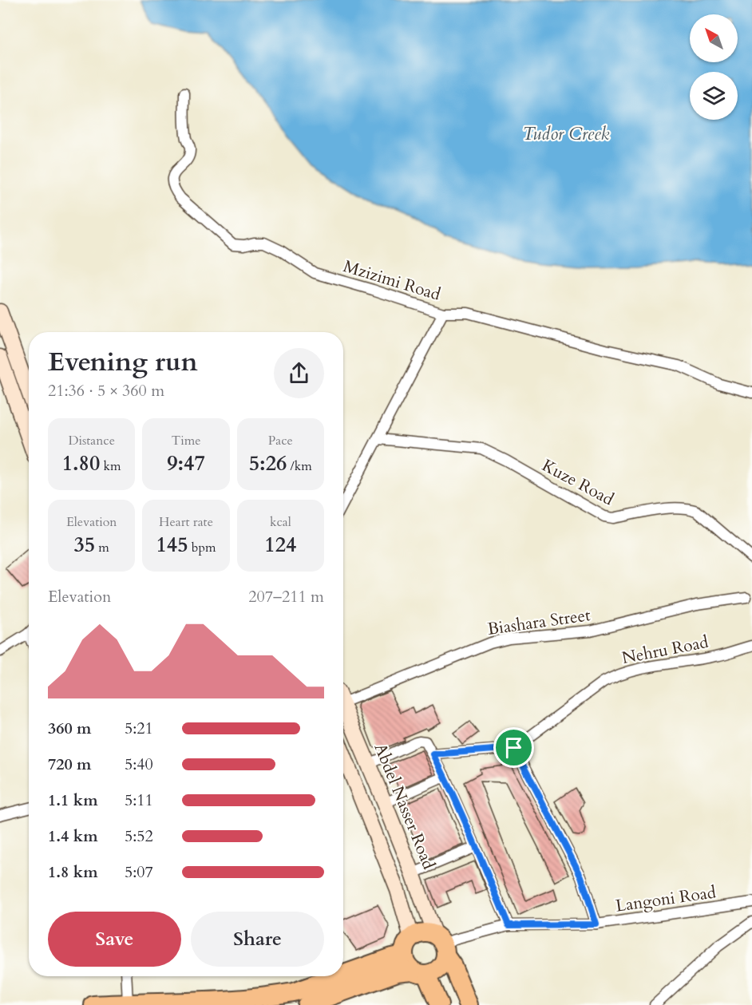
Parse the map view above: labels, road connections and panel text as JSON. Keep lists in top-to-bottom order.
{
  "streets": {
    "main road": ["Abdel Nasser Road"],
    "street": [
      "Mzizimi Road",
      "Kuze Road",
      "Biashara Street",
      "Nehru Road",
      "Langoni Road"
    ]
  },
  "crossings": [
    ["Abdel Nasser Road", "Langoni Road"]
  ],
  "water": ["Tudor Creek"],
  "north": "top left",
  "page": {
    "heading": ["Evening run", "21:36 · 5 × 360 m"],
    "stats": [
      ["Distance", "1.80 km"],
      ["Time", "9:47"],
      ["Pace", "5:26 /km"],
      ["Elevation", "35 m"],
      ["Heart rate", "145 bpm"],
      ["kcal", "124"]
    ],
    "chart": ["Elevation", "207–211 m"],
    "list": [
      {
        "name": "360 m",
        "note": "5:21"
      },
      {
        "name": "720 m",
        "note": "5:40"
      },
      {
        "name": "1.1 km",
        "note": "5:11"
      },
      {
        "name": "1.4 km",
        "note": "5:52"
      },
      {
        "name": "1.8 km",
        "note": "5:07"
      }
    ],
    "buttons": ["Save", "Share"]
  }
}
